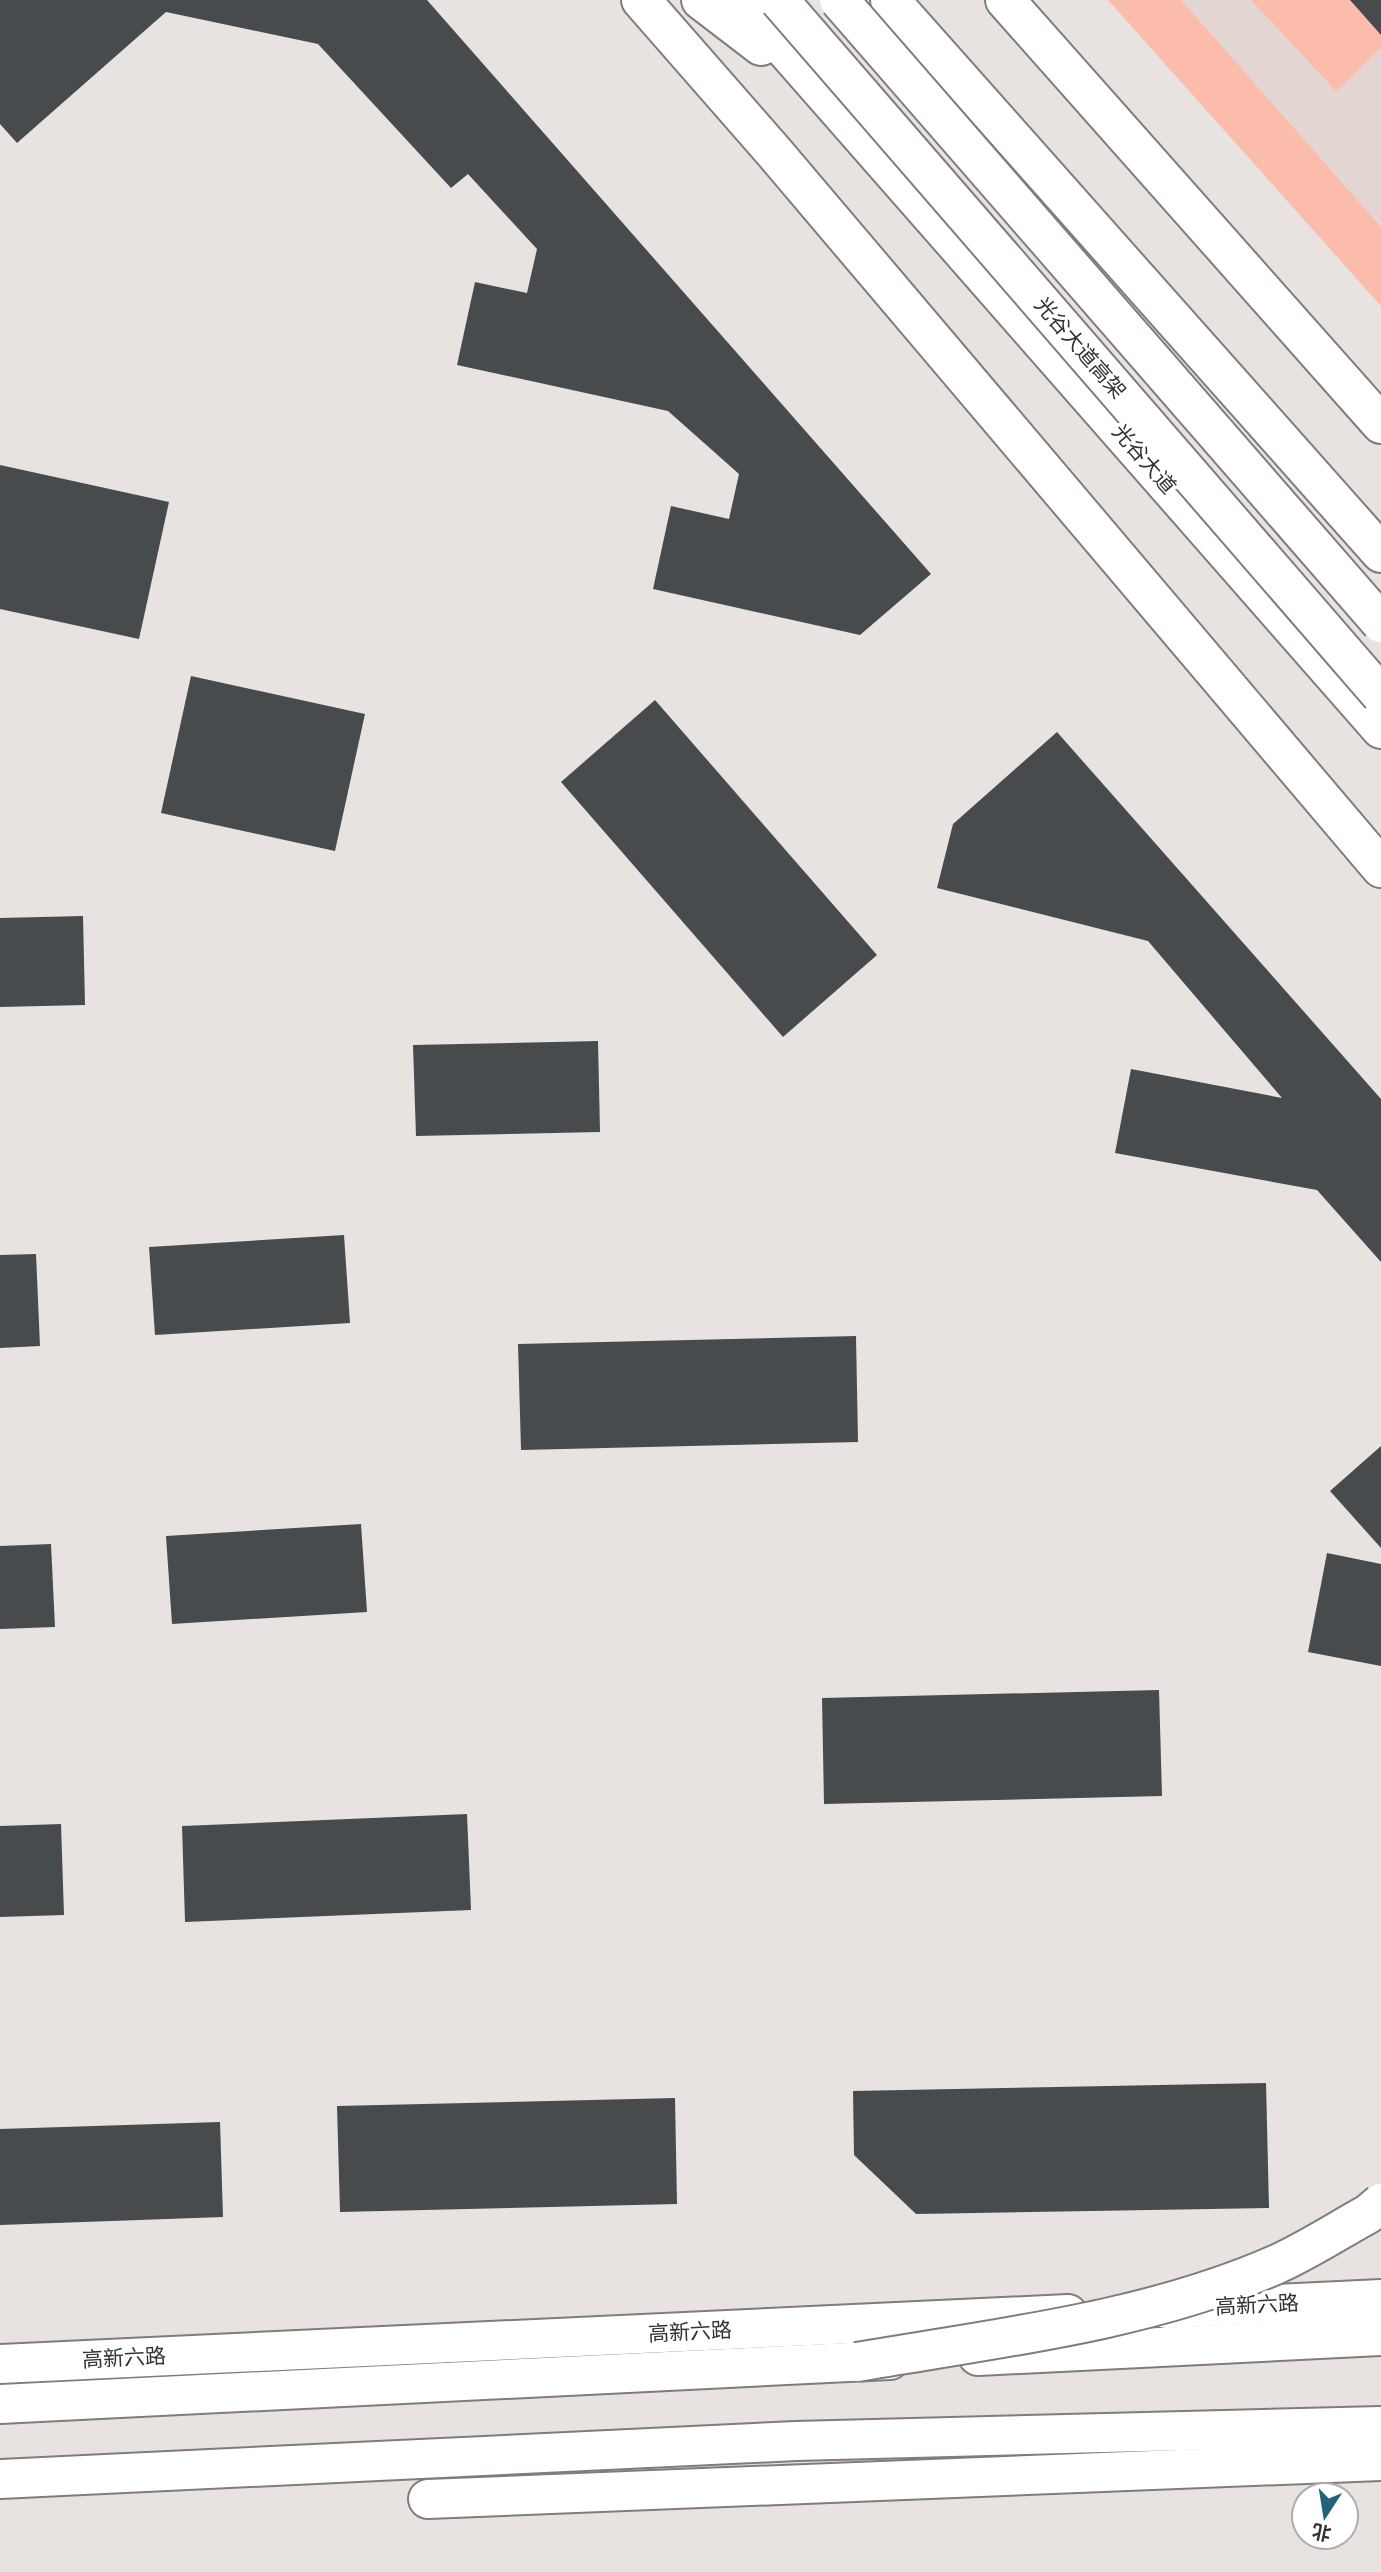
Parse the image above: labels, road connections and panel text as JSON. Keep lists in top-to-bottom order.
{
  "streets": {
    "main road": ["光谷大道高架", "光谷大道", "高新六路"]
  },
  "north": "bottom"
}
